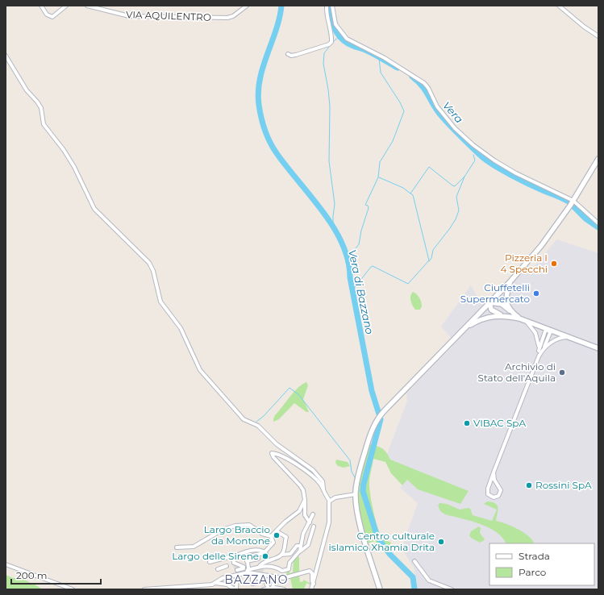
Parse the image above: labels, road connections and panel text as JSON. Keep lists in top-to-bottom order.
{
  "streets": {
    "street": ["VIA AQUILENTRO"]
  },
  "districts": ["BAZZANO"],
  "water": ["Vera", "Vera di Bazzano"],
  "places": [
    "Pizzeria I 4 Specchi",
    "Ciuffetelli Supermercato",
    "Archivio di Stato dell'Aquila",
    "VIBAC SpA",
    "Rossini SpA",
    "Largo Braccio da Montone",
    "Centro culturale islamico Xhamia Drita",
    "Largo delle Sirene"
  ],
  "legend": ["Strada", "Parco"],
  "scale_bar": "200 m"
}
